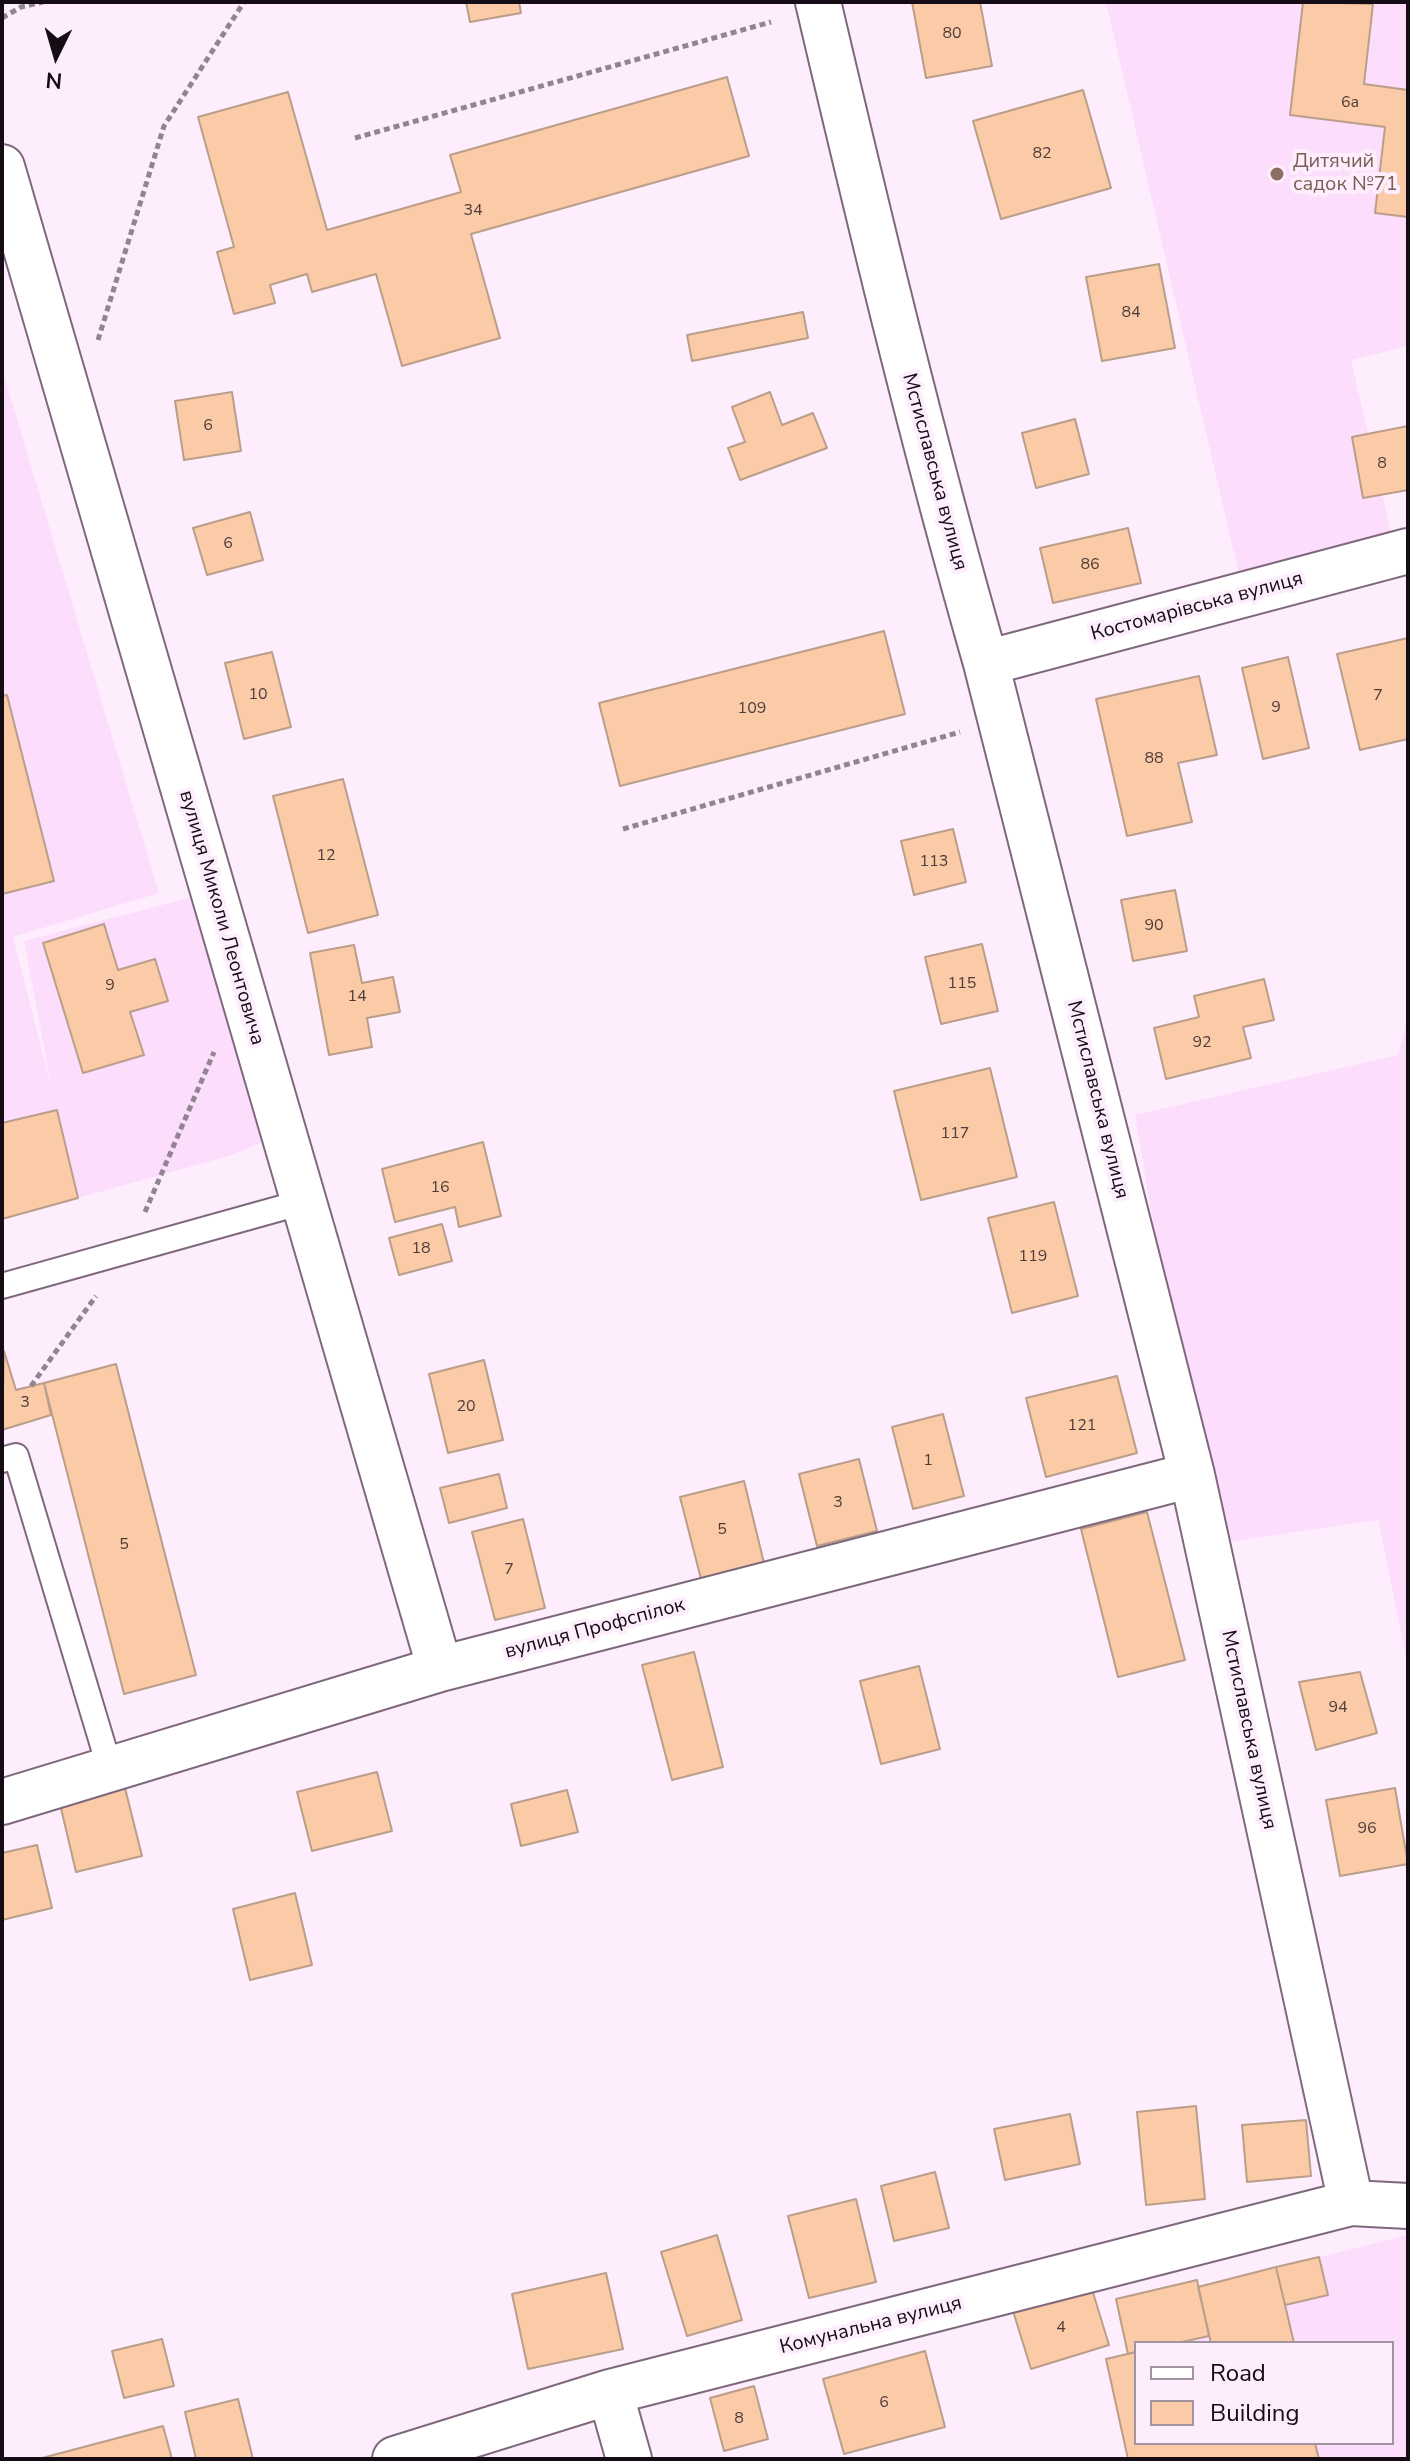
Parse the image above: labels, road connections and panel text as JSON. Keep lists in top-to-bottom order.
{
  "streets": {
    "street": [
      "Мстиславська вулиця",
      "Костомарівська вулиця",
      "вулиця Миколи Леонтовича",
      "вулиця Профспілок",
      "Комунальна вулиця"
    ]
  },
  "crossings": [
    ["Мстиславська вулиця", "Костомарівська вулиця"],
    ["Мстиславська вулиця", "вулиця Профспілок"],
    ["Мстиславська вулиця", "Комунальна вулиця"],
    ["вулиця Миколи Леонтовича", "вулиця Профспілок"]
  ],
  "places": ["Дитячий садок №71"],
  "house_numbers": [
    "80",
    "6а",
    "82",
    "34",
    "84",
    "6",
    "8",
    "6",
    "86",
    "10",
    "7",
    "9",
    "109",
    "88",
    "12",
    "113",
    "90",
    "115",
    "9",
    "14",
    "92",
    "117",
    "16",
    "18",
    "119",
    "3",
    "20",
    "121",
    "1",
    "3",
    "5",
    "5",
    "7",
    "94",
    "96",
    "4",
    "6",
    "8"
  ],
  "legend": ["Road", "Building"],
  "north": "bottom"
}
